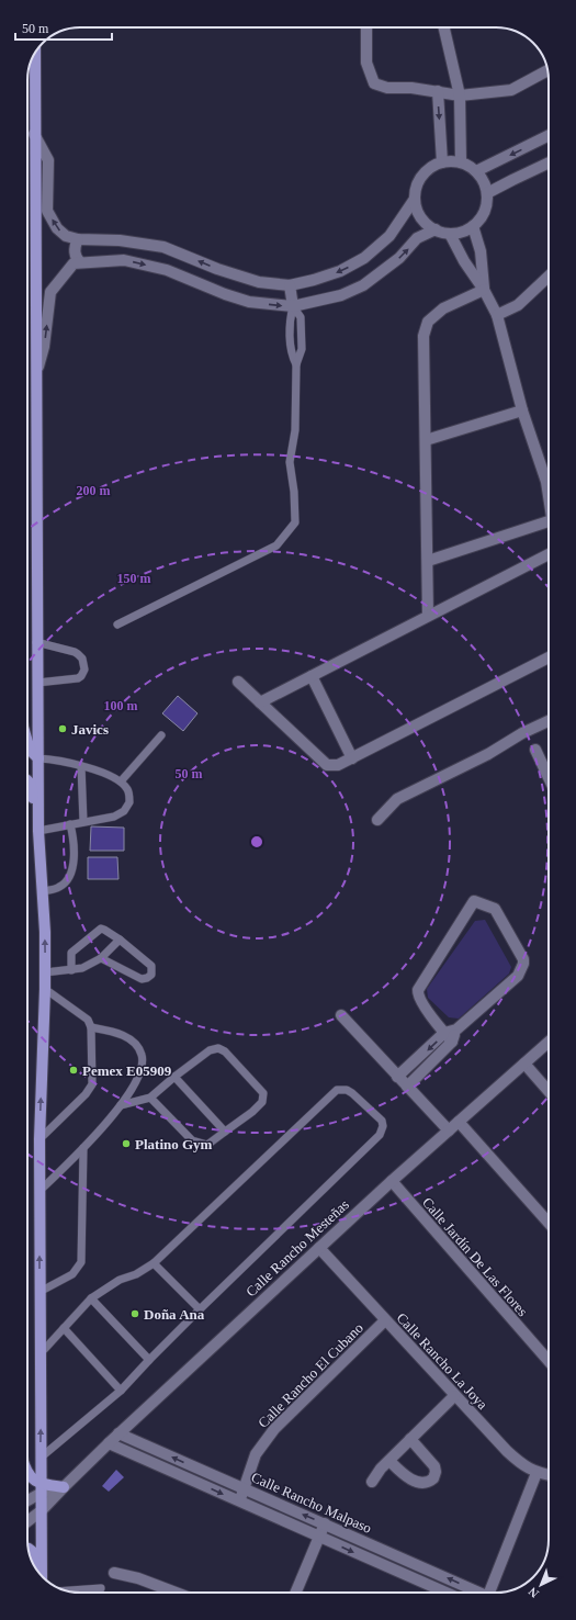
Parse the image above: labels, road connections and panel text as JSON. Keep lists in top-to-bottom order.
{
  "streets": {
    "street": [
      "Calle Rancho Mesteñas",
      "Calle Jardín De Las Flores",
      "Calle Rancho La Joya",
      "Calle Rancho El Cubano",
      "Calle Rancho Malpaso"
    ]
  },
  "crossings": [
    ["Calle Rancho Mesteñas", "Calle Jardín De Las Flores"],
    ["Calle Rancho Mesteñas", "Calle Rancho La Joya"],
    ["Calle Rancho Mesteñas", "Calle Rancho Malpaso"],
    ["Calle Rancho La Joya", "Calle Rancho El Cubano"],
    ["Calle Rancho El Cubano", "Calle Rancho Malpaso"]
  ],
  "places": [
    "Javics",
    "Pemex E05909",
    "Platino Gym",
    "Doña Ana"
  ],
  "scale_bar": "50 m",
  "north": "bottom left",
  "rings": [
    "200 m",
    "150 m",
    "100 m",
    "50 m"
  ]
}
